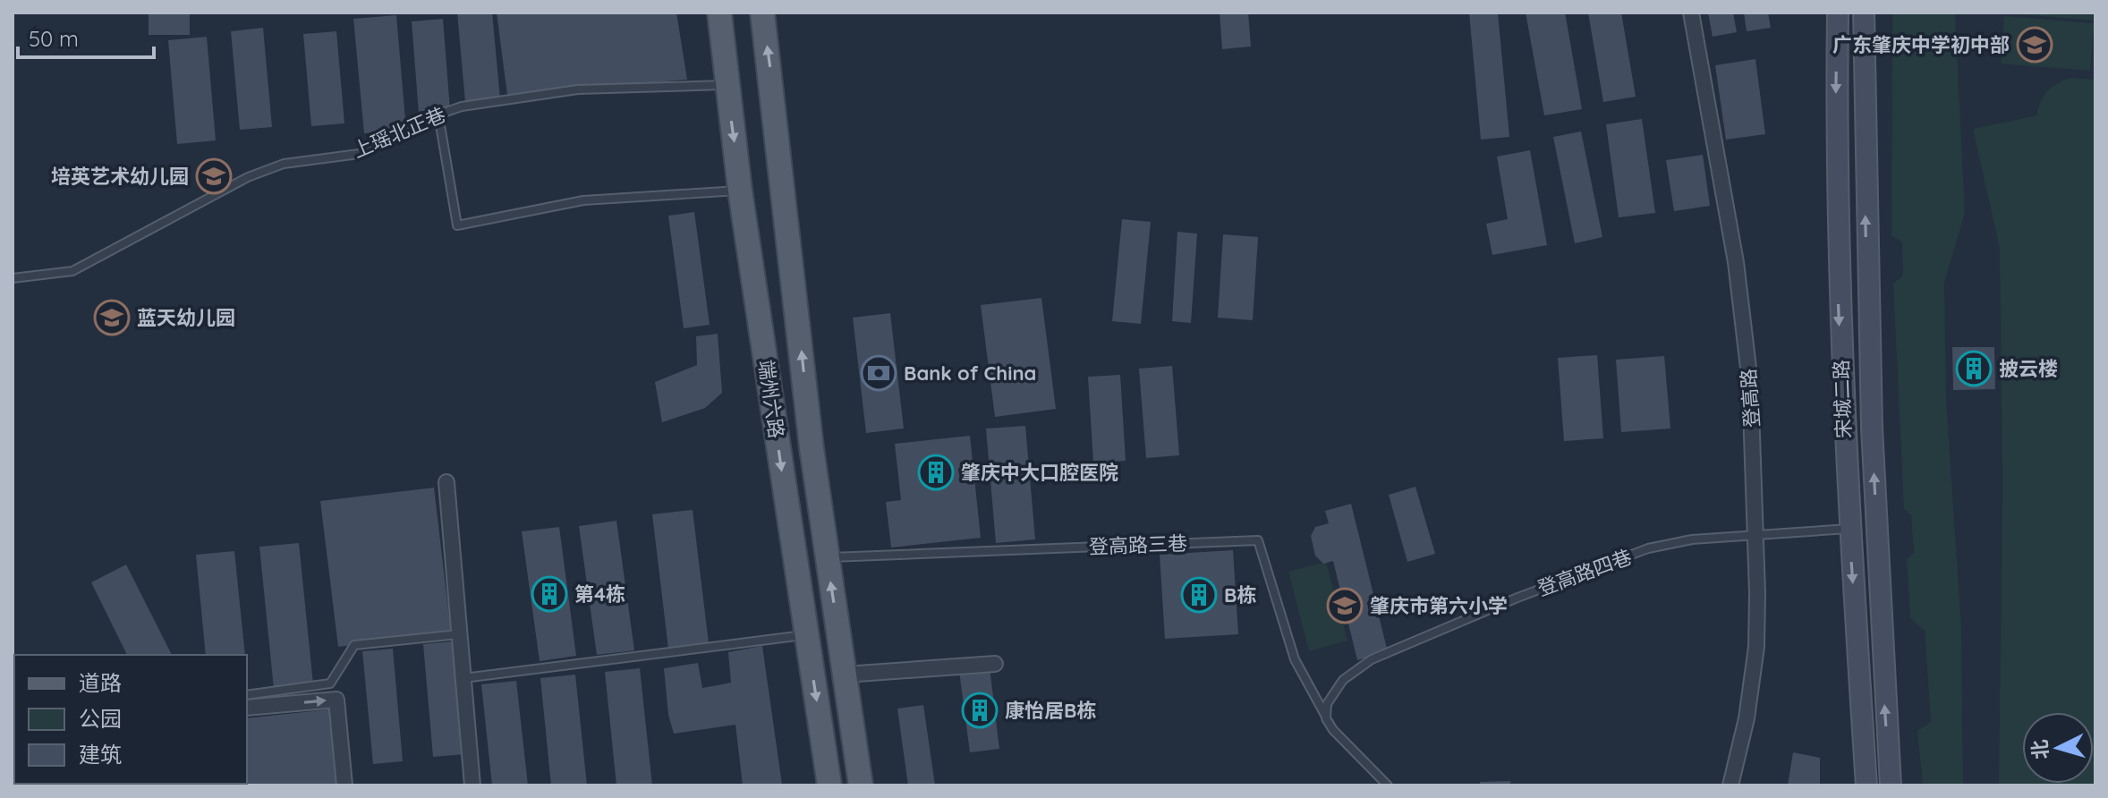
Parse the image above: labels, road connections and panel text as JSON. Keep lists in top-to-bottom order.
{
  "streets": {
    "main road": ["端州六路", "宋城二路"],
    "street": ["登高路"],
    "lane": ["上瑶北正巷", "登高路三巷", "登高路四巷"]
  },
  "crossings": [
    ["上瑶北正巷", "端州六路"],
    ["登高路", "登高路四巷"],
    ["端州六路", "登高路三巷"],
    ["宋城二路", "登高路四巷"],
    ["登高路三巷", "登高路四巷"]
  ],
  "places": {
    "school or university": [
      "广东肇庆中学初中部",
      "培英艺术幼儿园",
      "蓝天幼儿园",
      "肇庆市第六小学"
    ],
    "building": [
      "披云楼",
      "肇庆中大口腔医院",
      "第4栋",
      "B栋",
      "康怡居B栋"
    ],
    "bank": ["Bank of China"]
  },
  "legend": ["道路", "公园", "建筑"],
  "scale_bar": "50 m",
  "north": "left"
}
